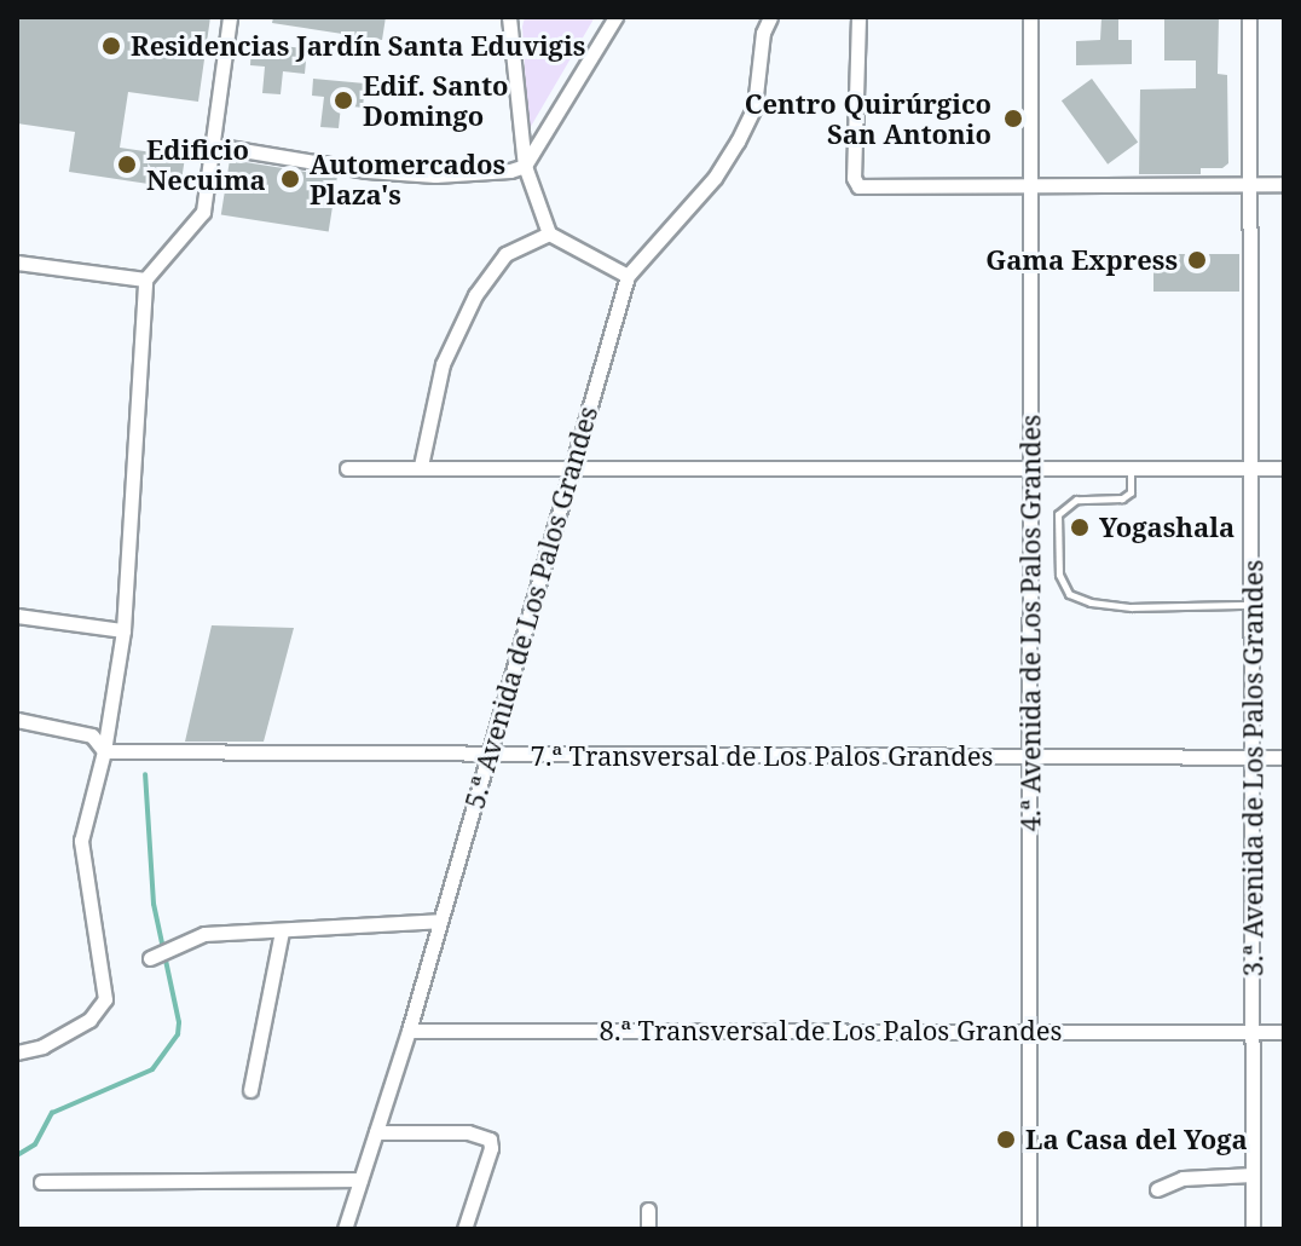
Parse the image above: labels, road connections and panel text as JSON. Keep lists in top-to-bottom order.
{
  "streets": {
    "street": [
      "5.ª Avenida de Los Palos Grandes",
      "4.ª Avenida de Los Palos Grandes",
      "7.ª Transversal de Los Palos Grandes",
      "3.ª Avenida de Los Palos Grandes",
      "8.ª Transversal de Los Palos Grandes"
    ]
  },
  "crossings": [
    ["5.ª Avenida de Los Palos Grandes", "7.ª Transversal de Los Palos Grandes"],
    ["5.ª Avenida de Los Palos Grandes", "8.ª Transversal de Los Palos Grandes"],
    ["4.ª Avenida de Los Palos Grandes", "7.ª Transversal de Los Palos Grandes"],
    ["4.ª Avenida de Los Palos Grandes", "8.ª Transversal de Los Palos Grandes"],
    ["7.ª Transversal de Los Palos Grandes", "3.ª Avenida de Los Palos Grandes"],
    ["3.ª Avenida de Los Palos Grandes", "8.ª Transversal de Los Palos Grandes"]
  ],
  "places": [
    "Residencias Jardín Santa Eduvigis",
    "Edif. Santo Domingo",
    "Centro Quirúrgico San Antonio",
    "Edificio Necuima",
    "Automercados Plaza's",
    "Gama Express",
    "Yogashala",
    "La Casa del Yoga"
  ]
}
